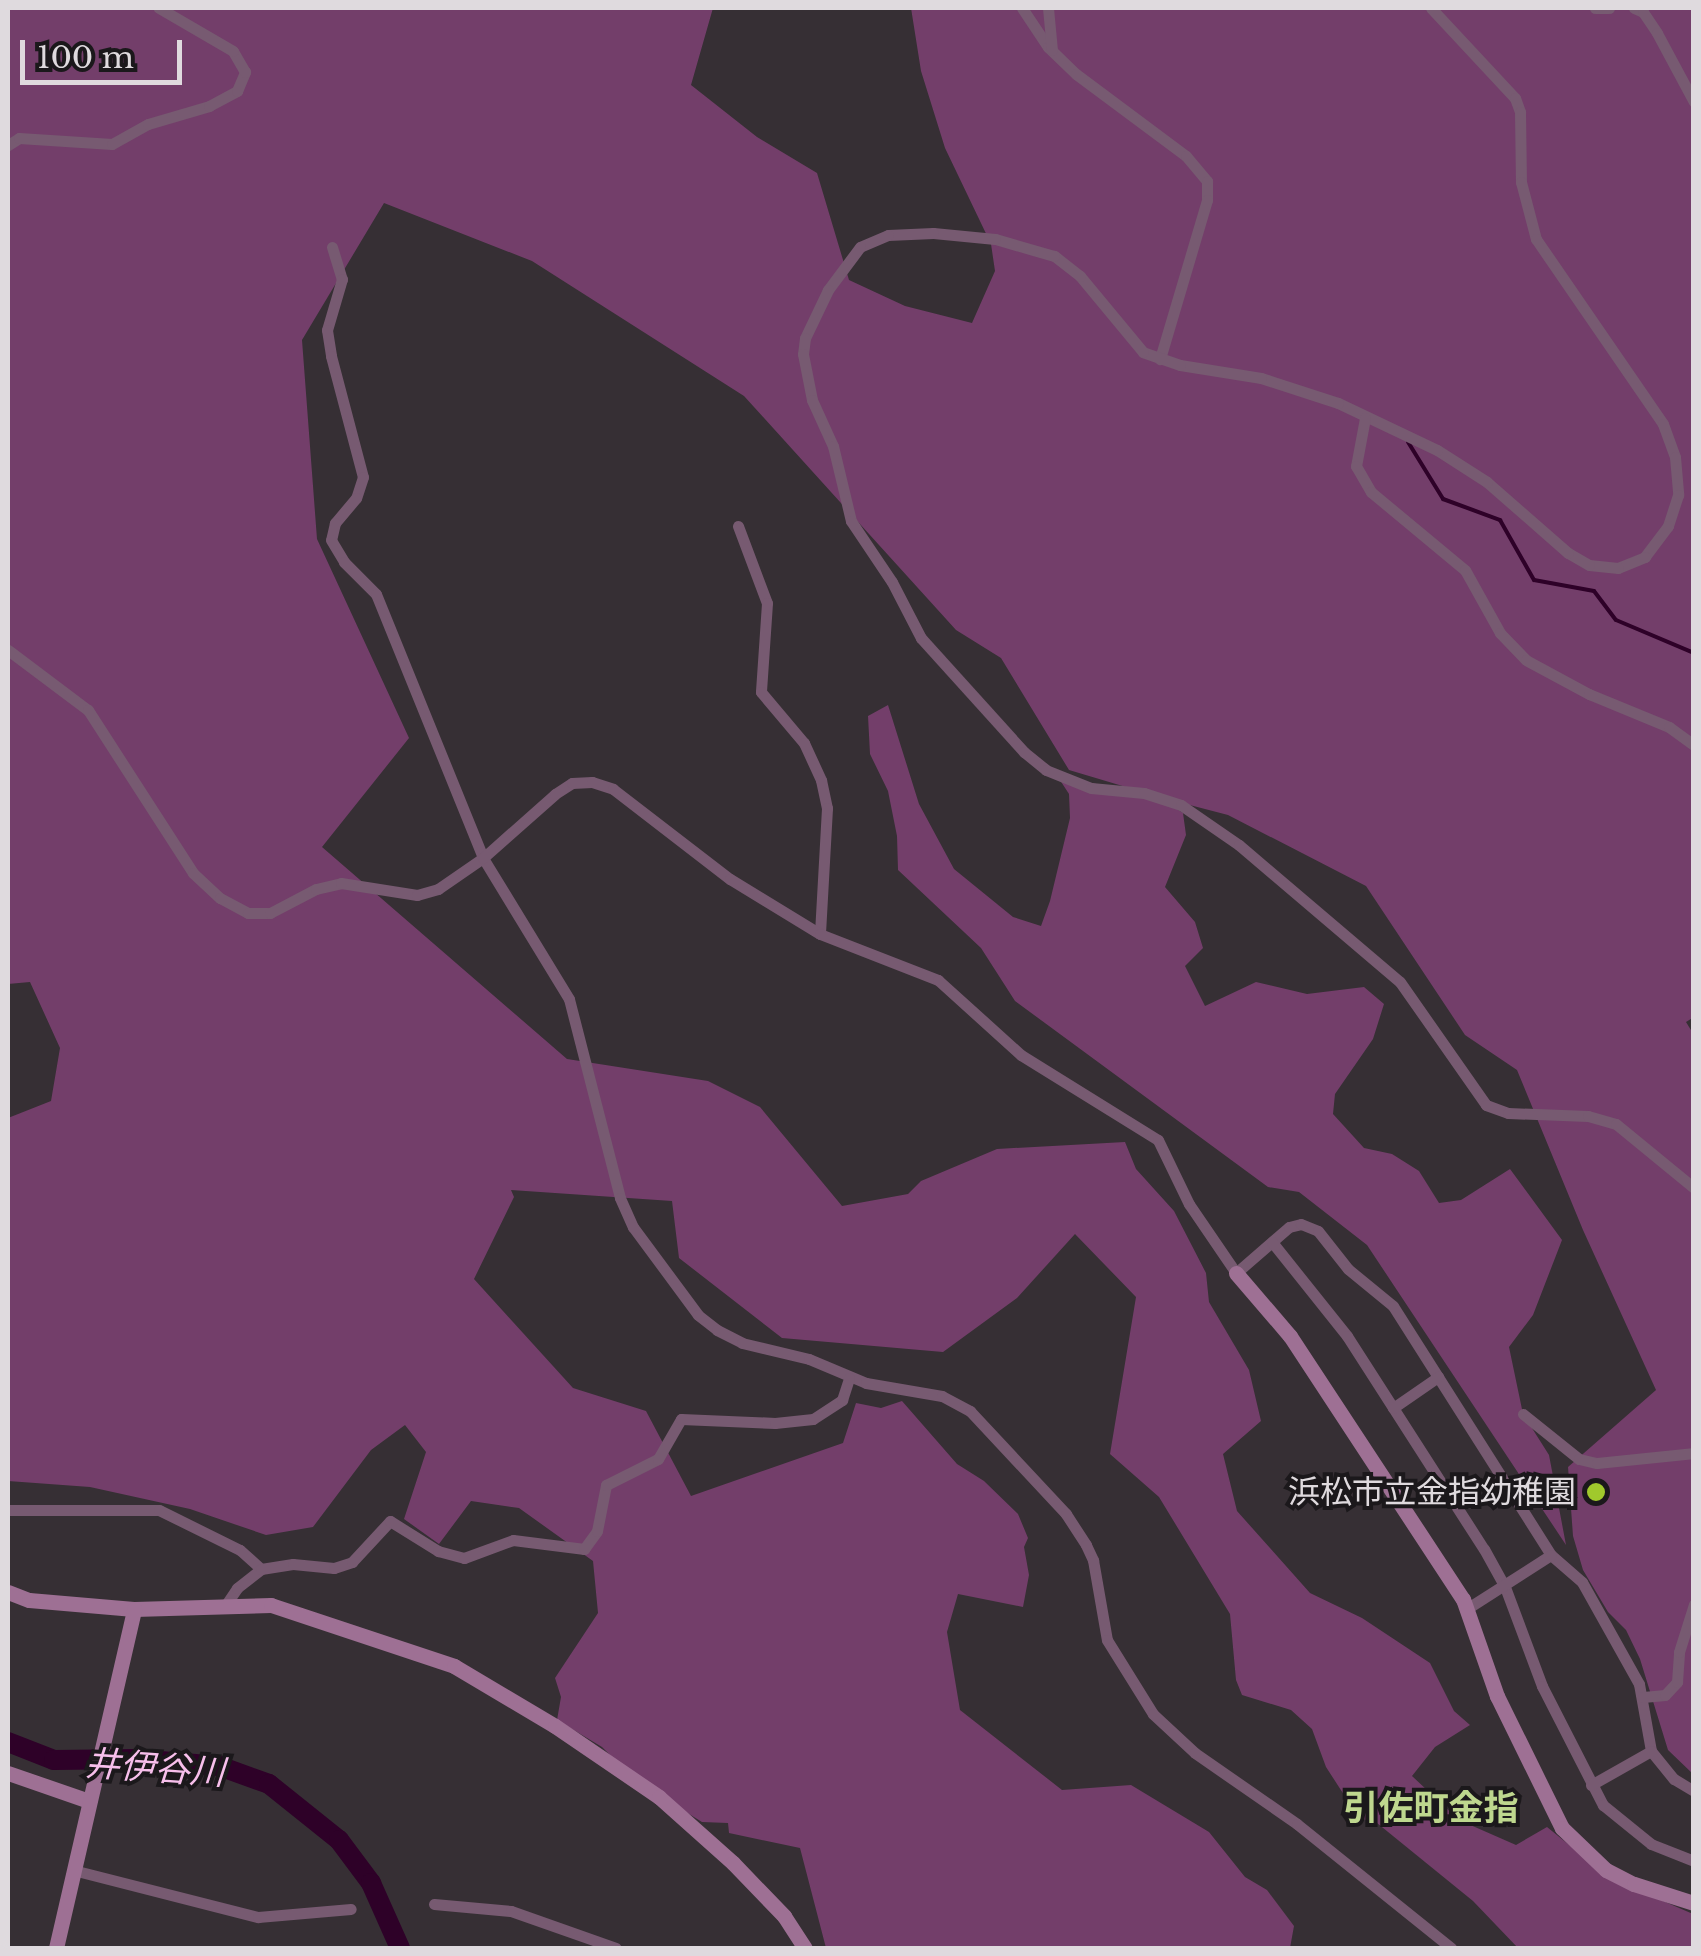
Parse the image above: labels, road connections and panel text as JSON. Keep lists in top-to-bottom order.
{
  "districts": ["引佐町金指"],
  "water": ["井伊谷川"],
  "places": ["浜松市立金指幼稚園"],
  "scale_bar": "100 m"
}
